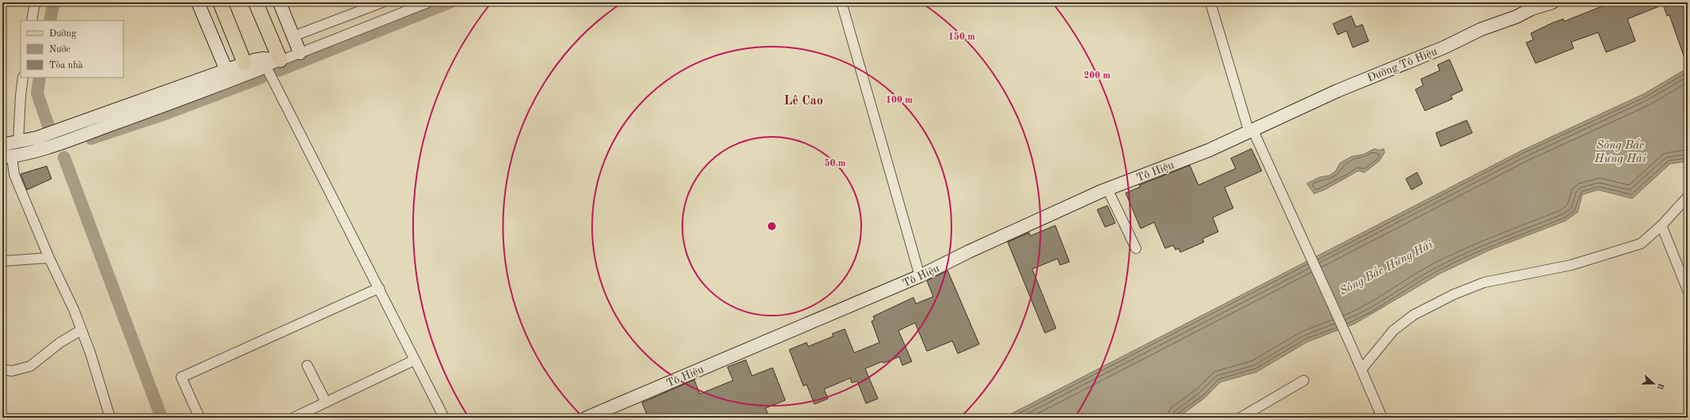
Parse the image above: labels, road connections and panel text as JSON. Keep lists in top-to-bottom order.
{
  "streets": {
    "main road": ["Đường Tô Hiệu", "Tô Hiệu"]
  },
  "crossings": [
    ["Đường Tô Hiệu", "Tô Hiệu"]
  ],
  "districts": ["Lê Cao"],
  "water": ["Sông Bắc Hưng Hải"],
  "legend": ["Đường", "Nước", "Tòa nhà"],
  "north": "right",
  "rings": [
    "150 m",
    "200 m",
    "100 m",
    "50 m"
  ]
}
